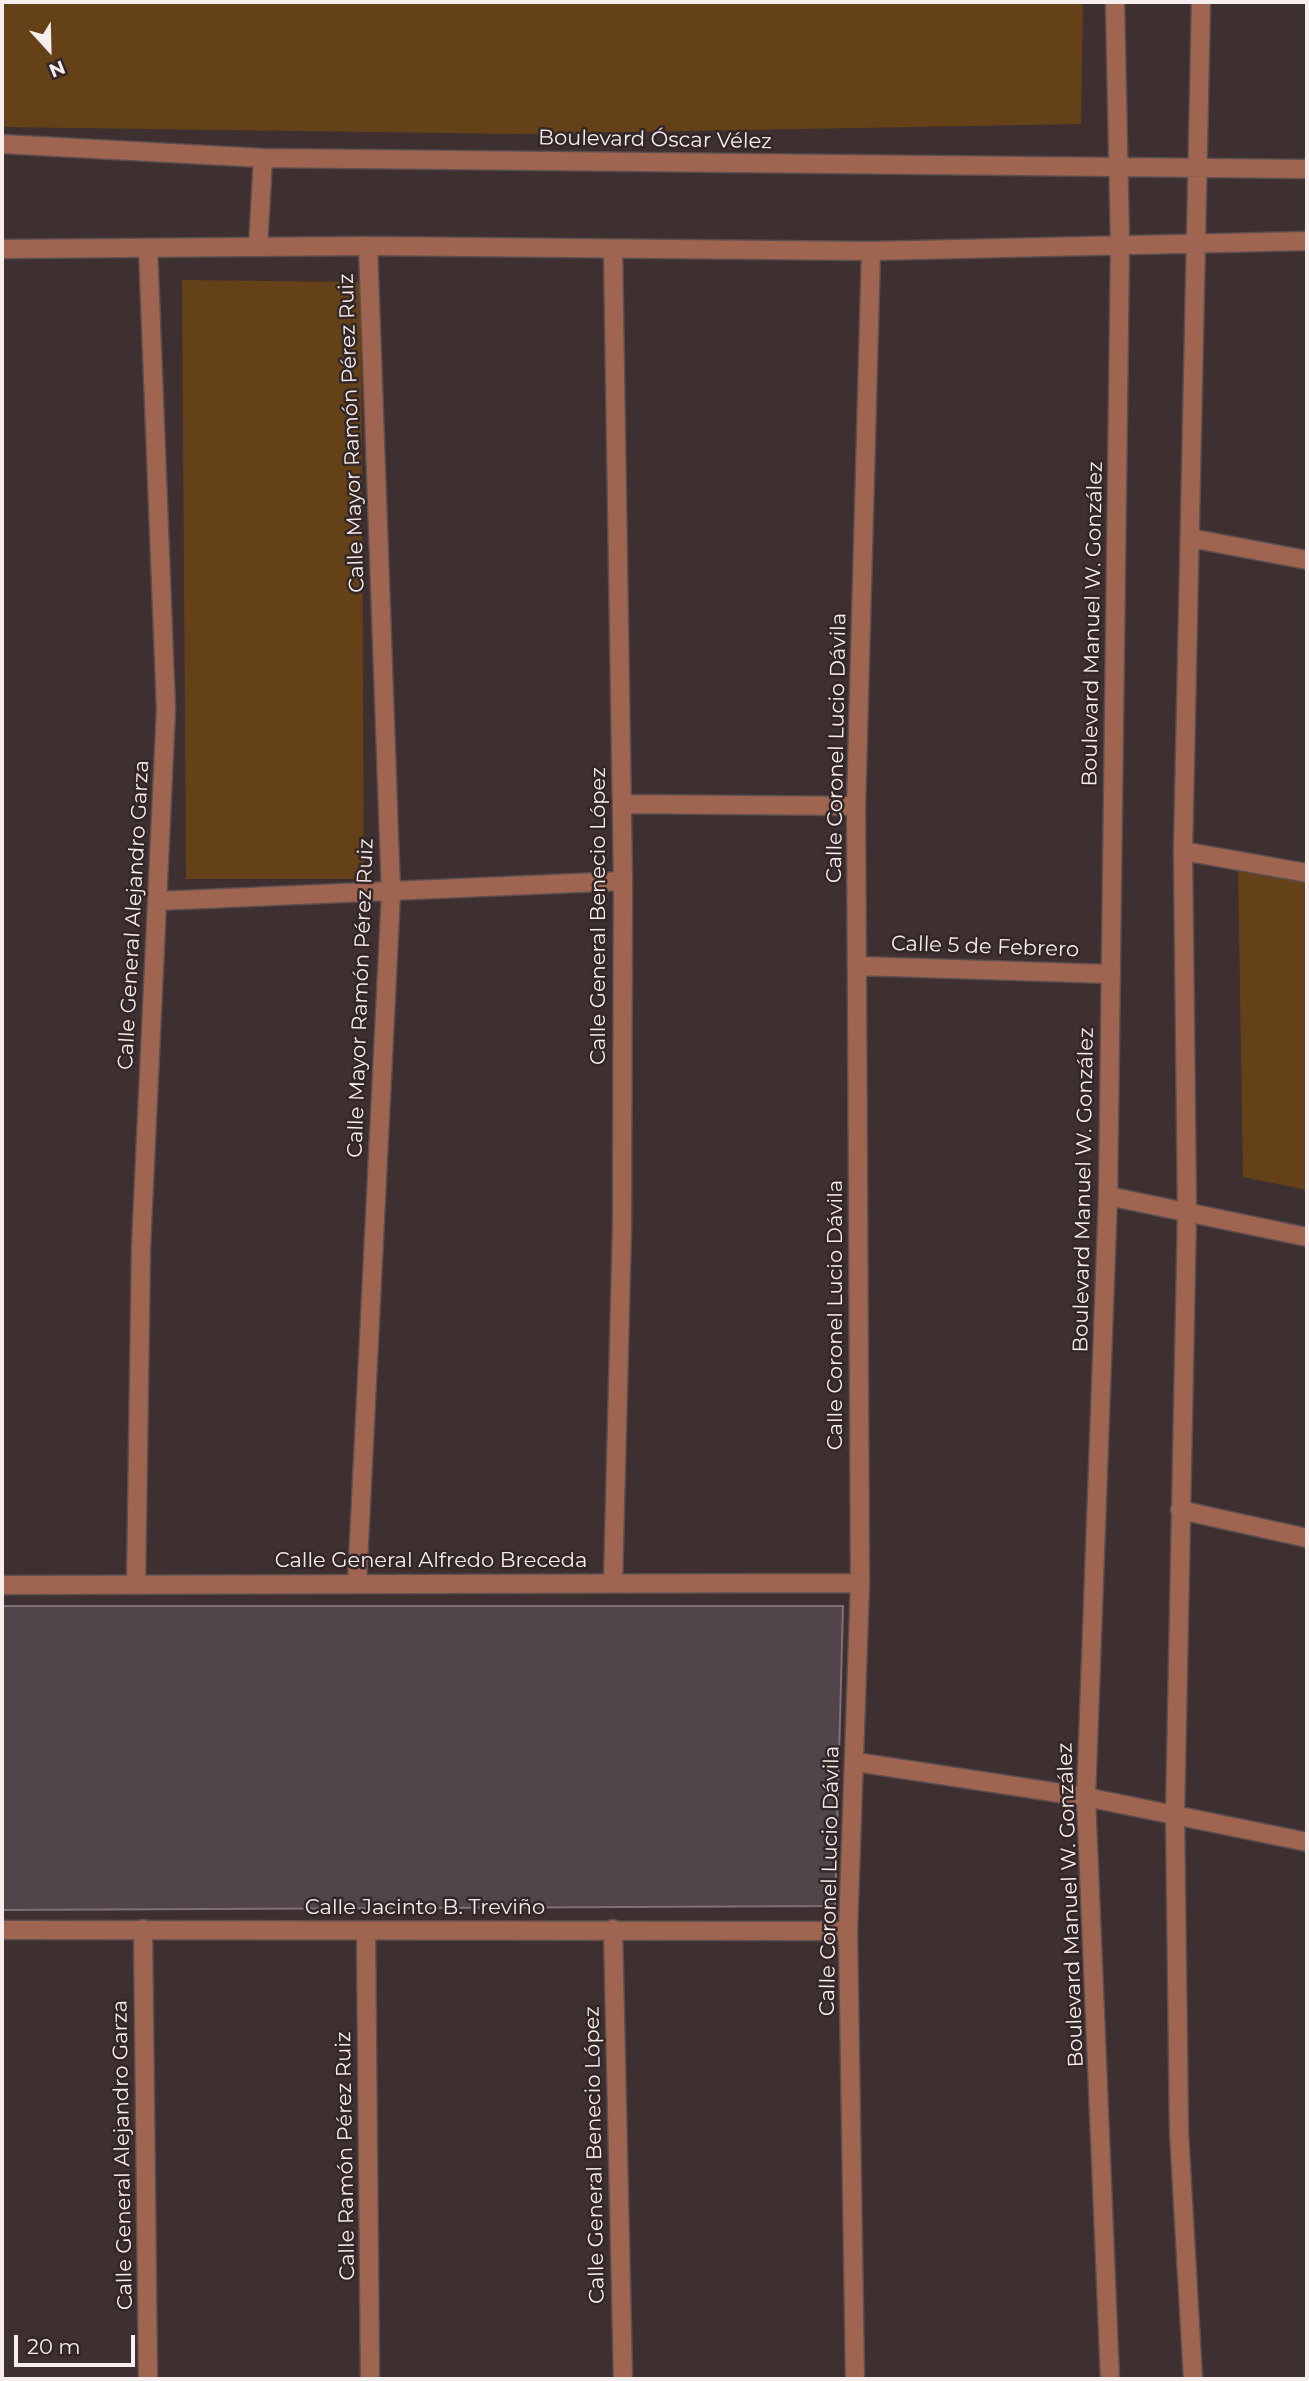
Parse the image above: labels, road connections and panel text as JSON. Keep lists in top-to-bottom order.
{
  "streets": {
    "street": [
      "Boulevard Óscar Vélez",
      "Calle Mayor Ramón Pérez Ruiz",
      "Boulevard Manuel W. González",
      "Calle Coronel Lucio Dávila",
      "Calle General Alejandro Garza",
      "Calle General Benecio López",
      "Calle 5 de Febrero",
      "Calle General Alfredo Breceda",
      "Calle Jacinto B. Treviño",
      "Calle Ramón Pérez Ruiz"
    ]
  },
  "crossings": [
    ["Boulevard Óscar Vélez", "Boulevard Manuel W. González"],
    ["Calle Mayor Ramón Pérez Ruiz", "Calle General Alfredo Breceda"],
    ["Boulevard Manuel W. González", "Calle 5 de Febrero"],
    ["Calle Coronel Lucio Dávila", "Calle 5 de Febrero"],
    ["Calle Coronel Lucio Dávila", "Calle General Alfredo Breceda"],
    ["Calle Coronel Lucio Dávila", "Calle Jacinto B. Treviño"],
    ["Calle General Alejandro Garza", "Calle General Alfredo Breceda"],
    ["Calle General Alejandro Garza", "Calle Jacinto B. Treviño"],
    ["Calle General Benecio López", "Calle General Alfredo Breceda"],
    ["Calle General Benecio López", "Calle Jacinto B. Treviño"],
    ["Calle Jacinto B. Treviño", "Calle Ramón Pérez Ruiz"]
  ],
  "scale_bar": "20 m",
  "north": "bottom"
}
